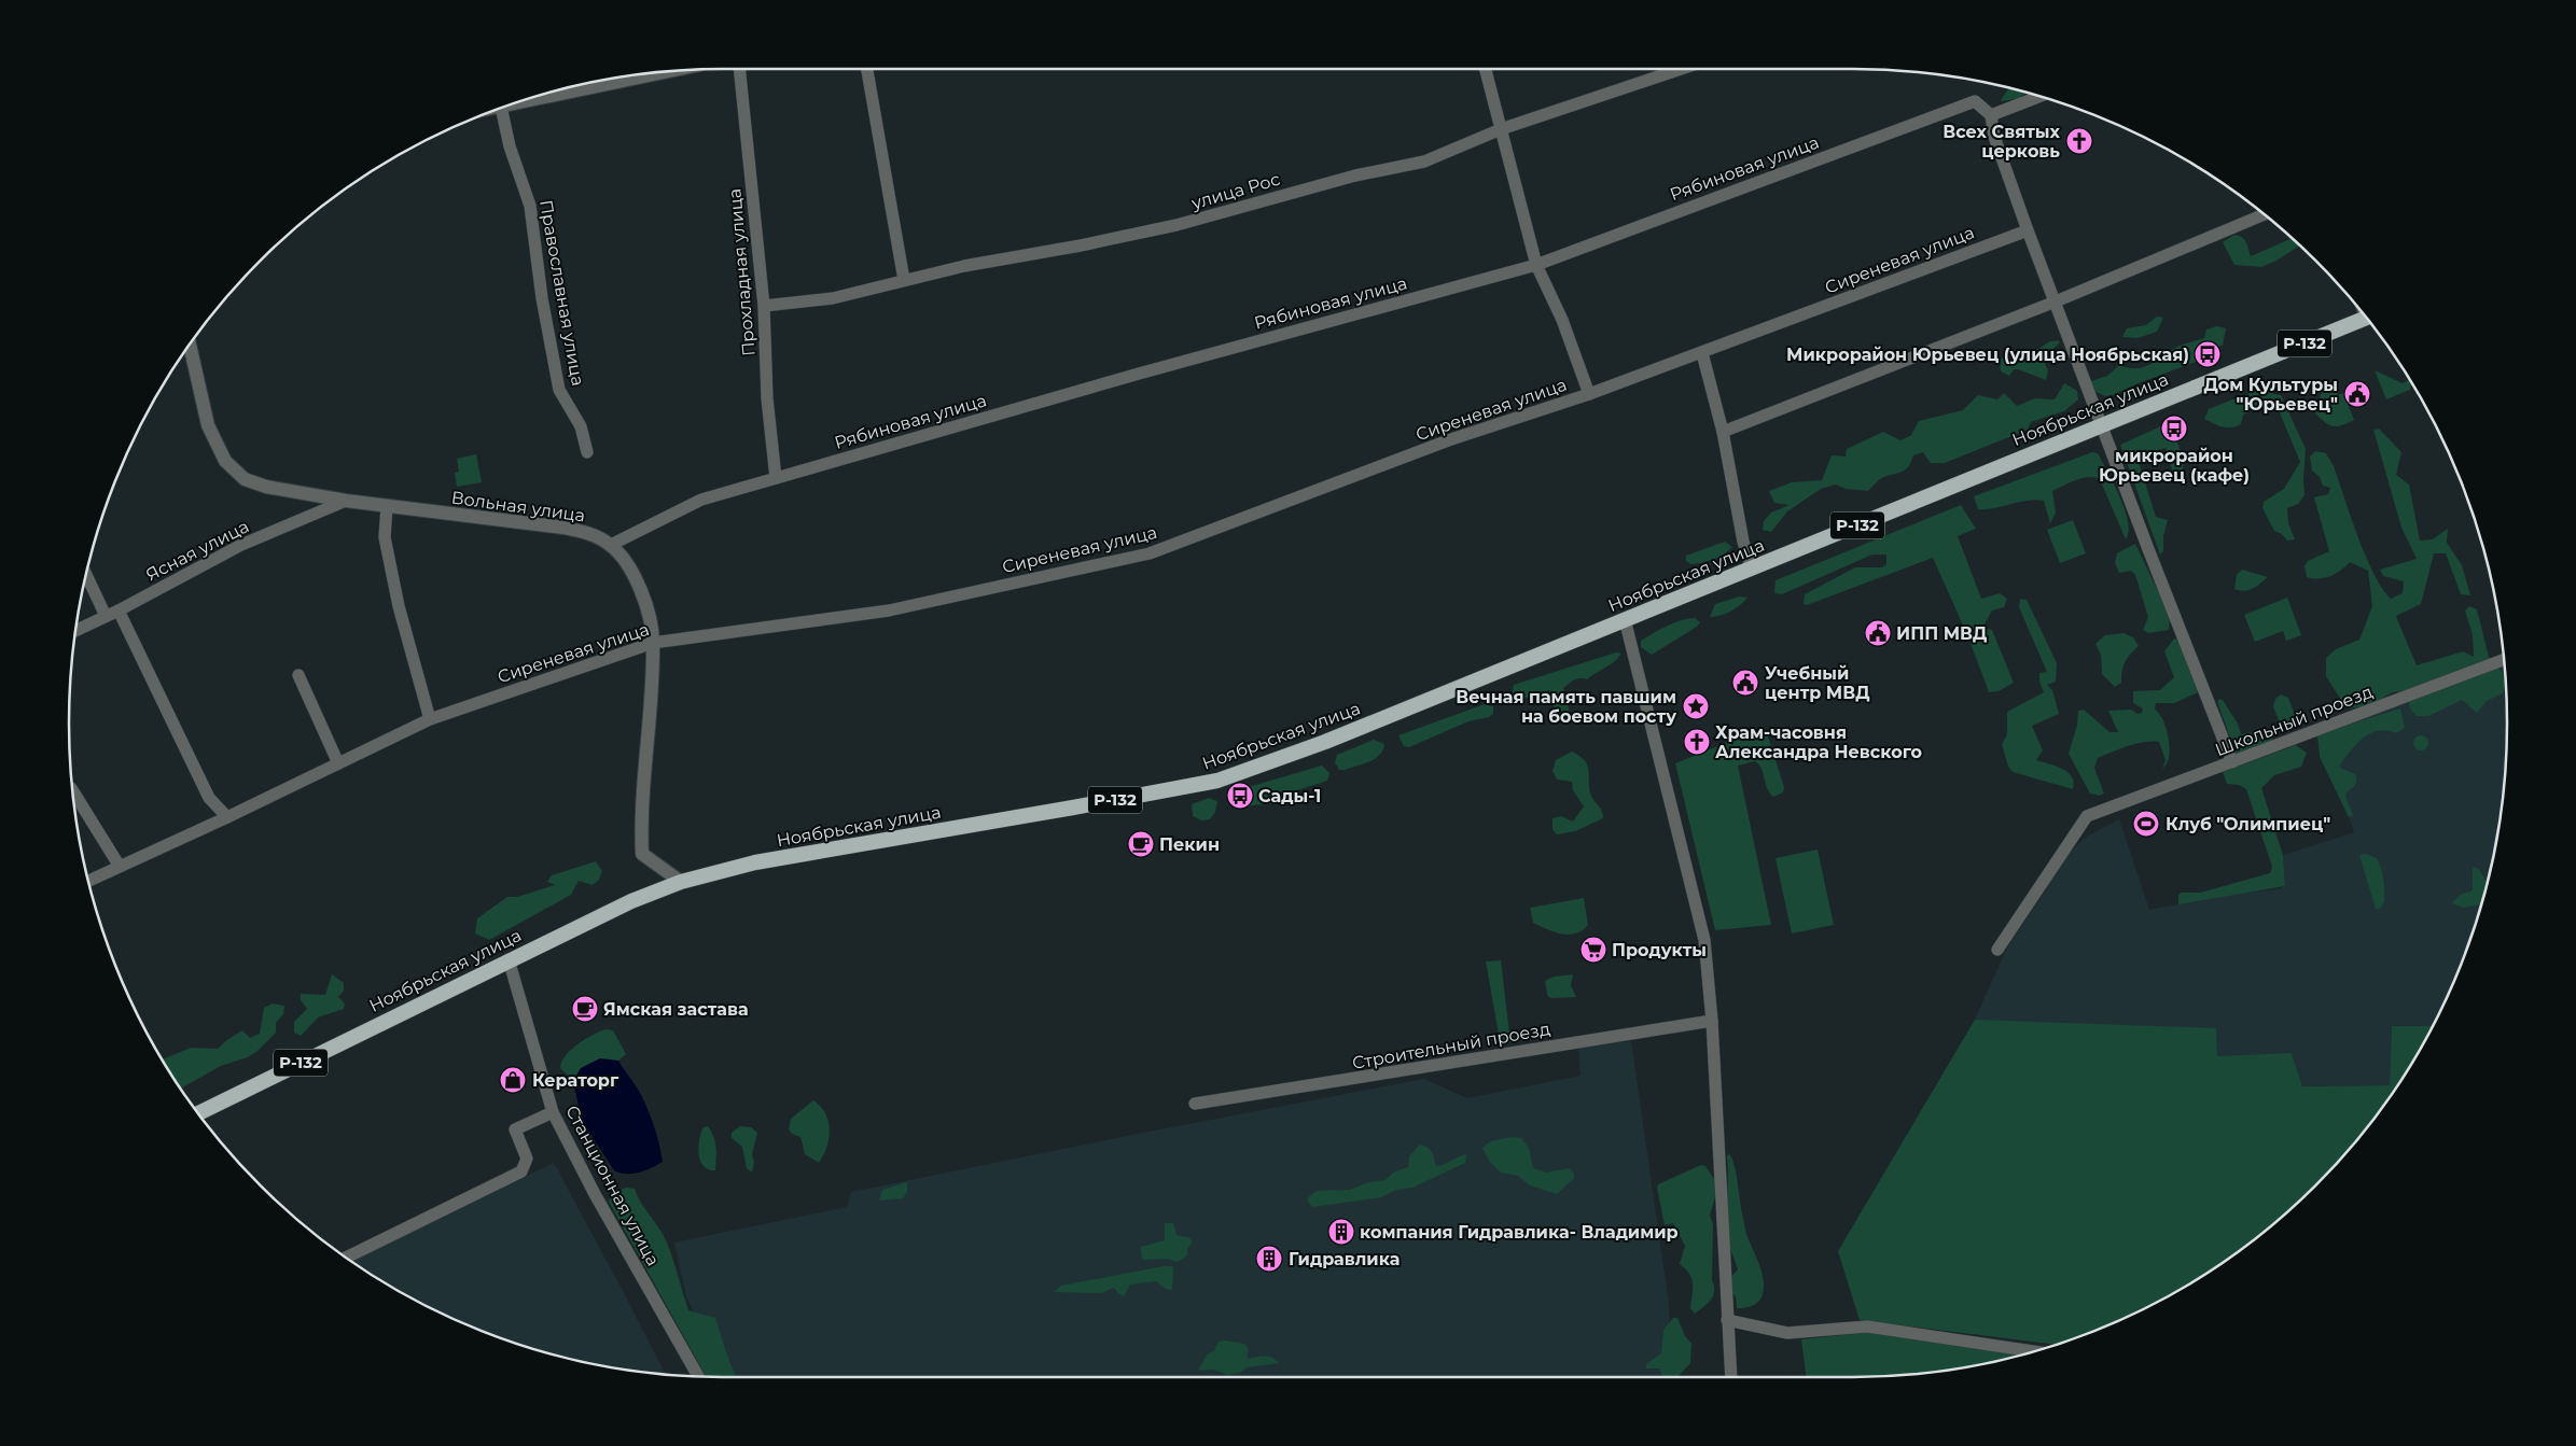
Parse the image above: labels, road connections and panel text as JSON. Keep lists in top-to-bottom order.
{
  "streets": {
    "highway": ["Р-132", "Ноябрьская улица"],
    "street": [
      "Рябиновая улица",
      "улица Рос",
      "Сиреневая улица",
      "Прохладная улица",
      "Православная улица",
      "Вольная улица",
      "Ясная улица",
      "Школьный проезд",
      "Строительный проезд",
      "Станционная улица"
    ]
  },
  "crossings": [
    ["Рябиновая улица", "Прохладная улица"],
    ["Рябиновая улица", "Вольная улица"],
    ["улица Рос", "Прохладная улица"],
    ["Сиреневая улица", "Вольная улица"],
    ["Ноябрьская улица", "Вольная улица"],
    ["Ноябрьская улица", "Станционная улица"],
    ["Вольная улица", "Ясная улица"]
  ],
  "places": {
    "church": ["Всех Святых церковь", "Храм-часовня Александра Невского"],
    "bus stop": ["Микрорайон Юрьевец (улица Ноябрьская)", "микрорайон Юрьевец (кафе)", "Сады-1"],
    "public building": ["Дом Культуры \"Юрьевец\"", "ИПП МВД", "Учебный центр МВД"],
    "place": ["Вечная память павшим на боевом посту"],
    "sports": ["Клуб \"Олимпиец\""],
    "cafe": ["Пекин", "Ямская застава"],
    "supermarket": ["Продукты"],
    "shop": ["Кераторг"],
    "building": ["компания Гидравлика- Владимир", "Гидравлика"]
  }
}
